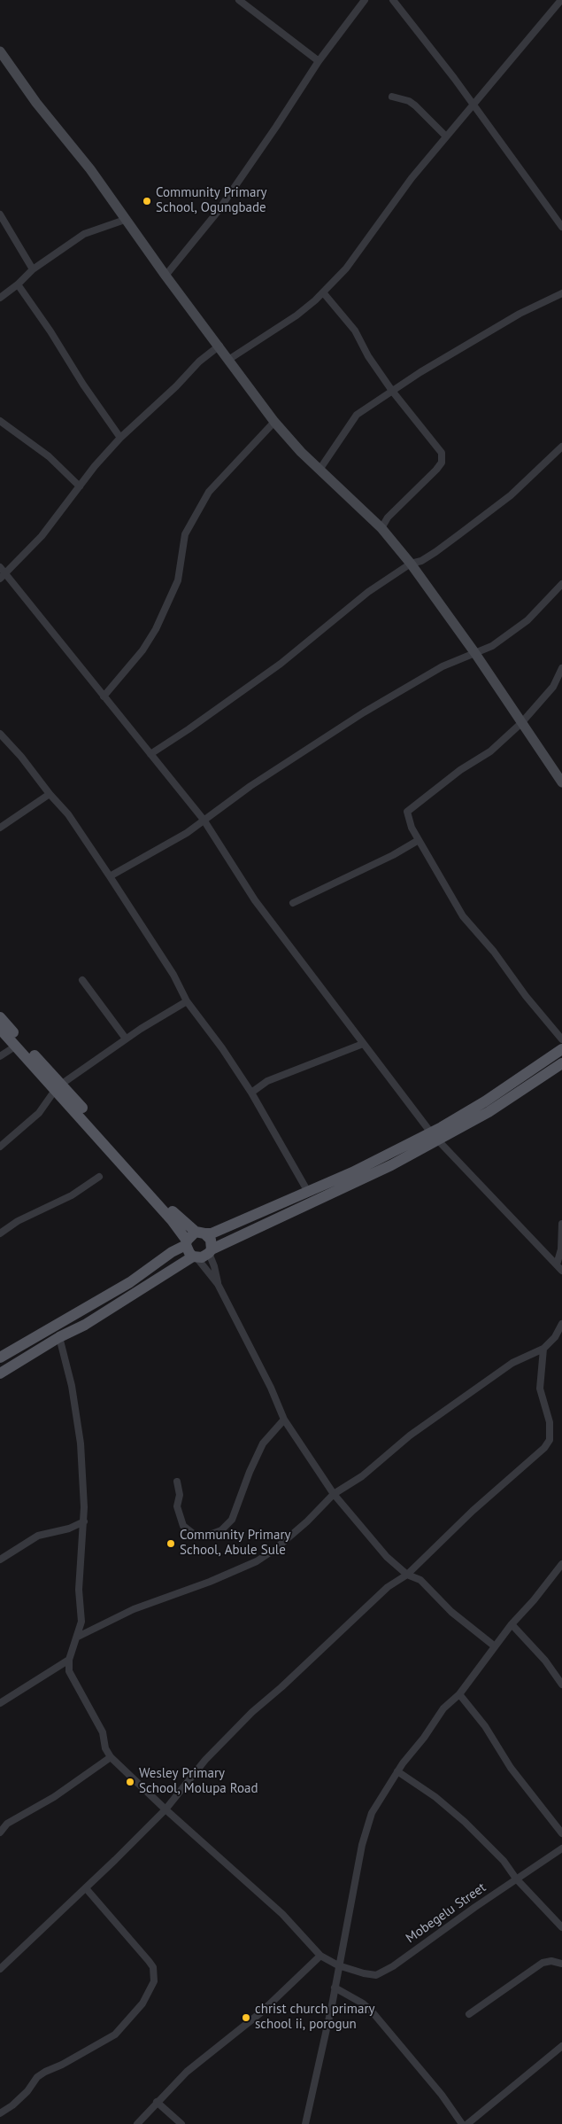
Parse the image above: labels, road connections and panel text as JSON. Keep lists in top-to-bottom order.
{
  "streets": {
    "street": ["Mobegelu Street"]
  },
  "places": [
    "Community Primary School, Ogungbade",
    "Community Primary School, Abule Sule",
    "Wesley Primary School, Molupa Road",
    "christ church primary school ii, porogun"
  ]
}
